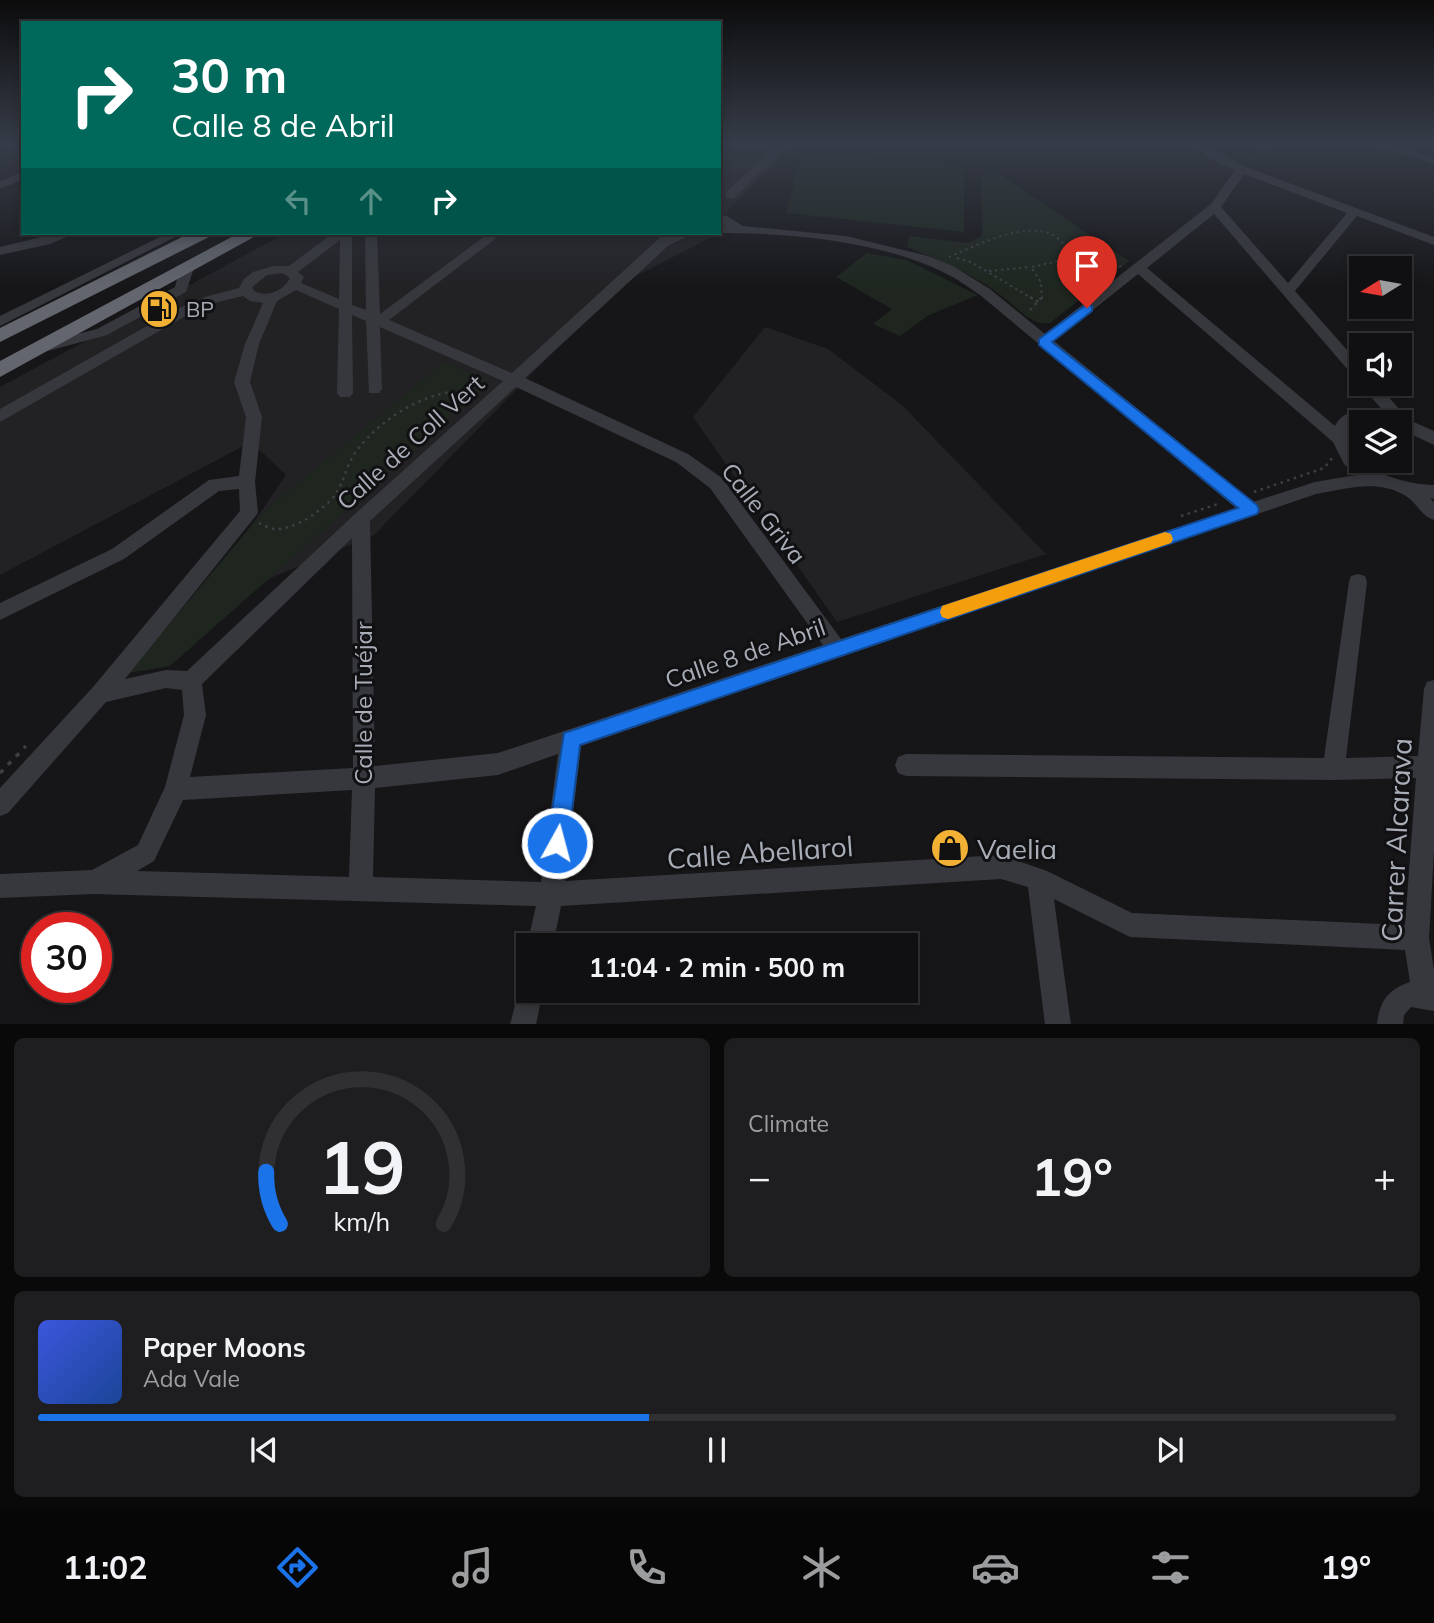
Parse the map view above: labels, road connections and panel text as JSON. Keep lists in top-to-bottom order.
{
  "streets": {
    "street": [
      "Calle de Coll Vert",
      "Calle Griva",
      "Calle 8 de Abril",
      "Calle de Tuéjar",
      "Carrer Alcarava",
      "Calle Abellarol"
    ]
  },
  "crossings": [
    ["Calle de Coll Vert", "Calle Griva"],
    ["Calle de Coll Vert", "Calle de Tuéjar"],
    ["Calle Griva", "Calle 8 de Abril"],
    ["Calle 8 de Abril", "Calle de Tuéjar"],
    ["Calle de Tuéjar", "Calle Abellarol"],
    ["Carrer Alcarava", "Calle Abellarol"]
  ],
  "places": {
    "fuel station": ["BP"],
    "shop": ["Vaelia"]
  },
  "north": "left",
  "page": {
    "turn": ["30 m", "Calle 8 de Abril"],
    "limit": "30",
    "trip": "11:04 · 2 min · 500 m",
    "tile": "Climate",
    "heat": ["−", "19°", "+"],
    "song": ["Paper Moons", "Ada Vale"],
    "tabs": ["11:02", "19°"],
    "gauge": ["19", "km/h"]
  }
}
